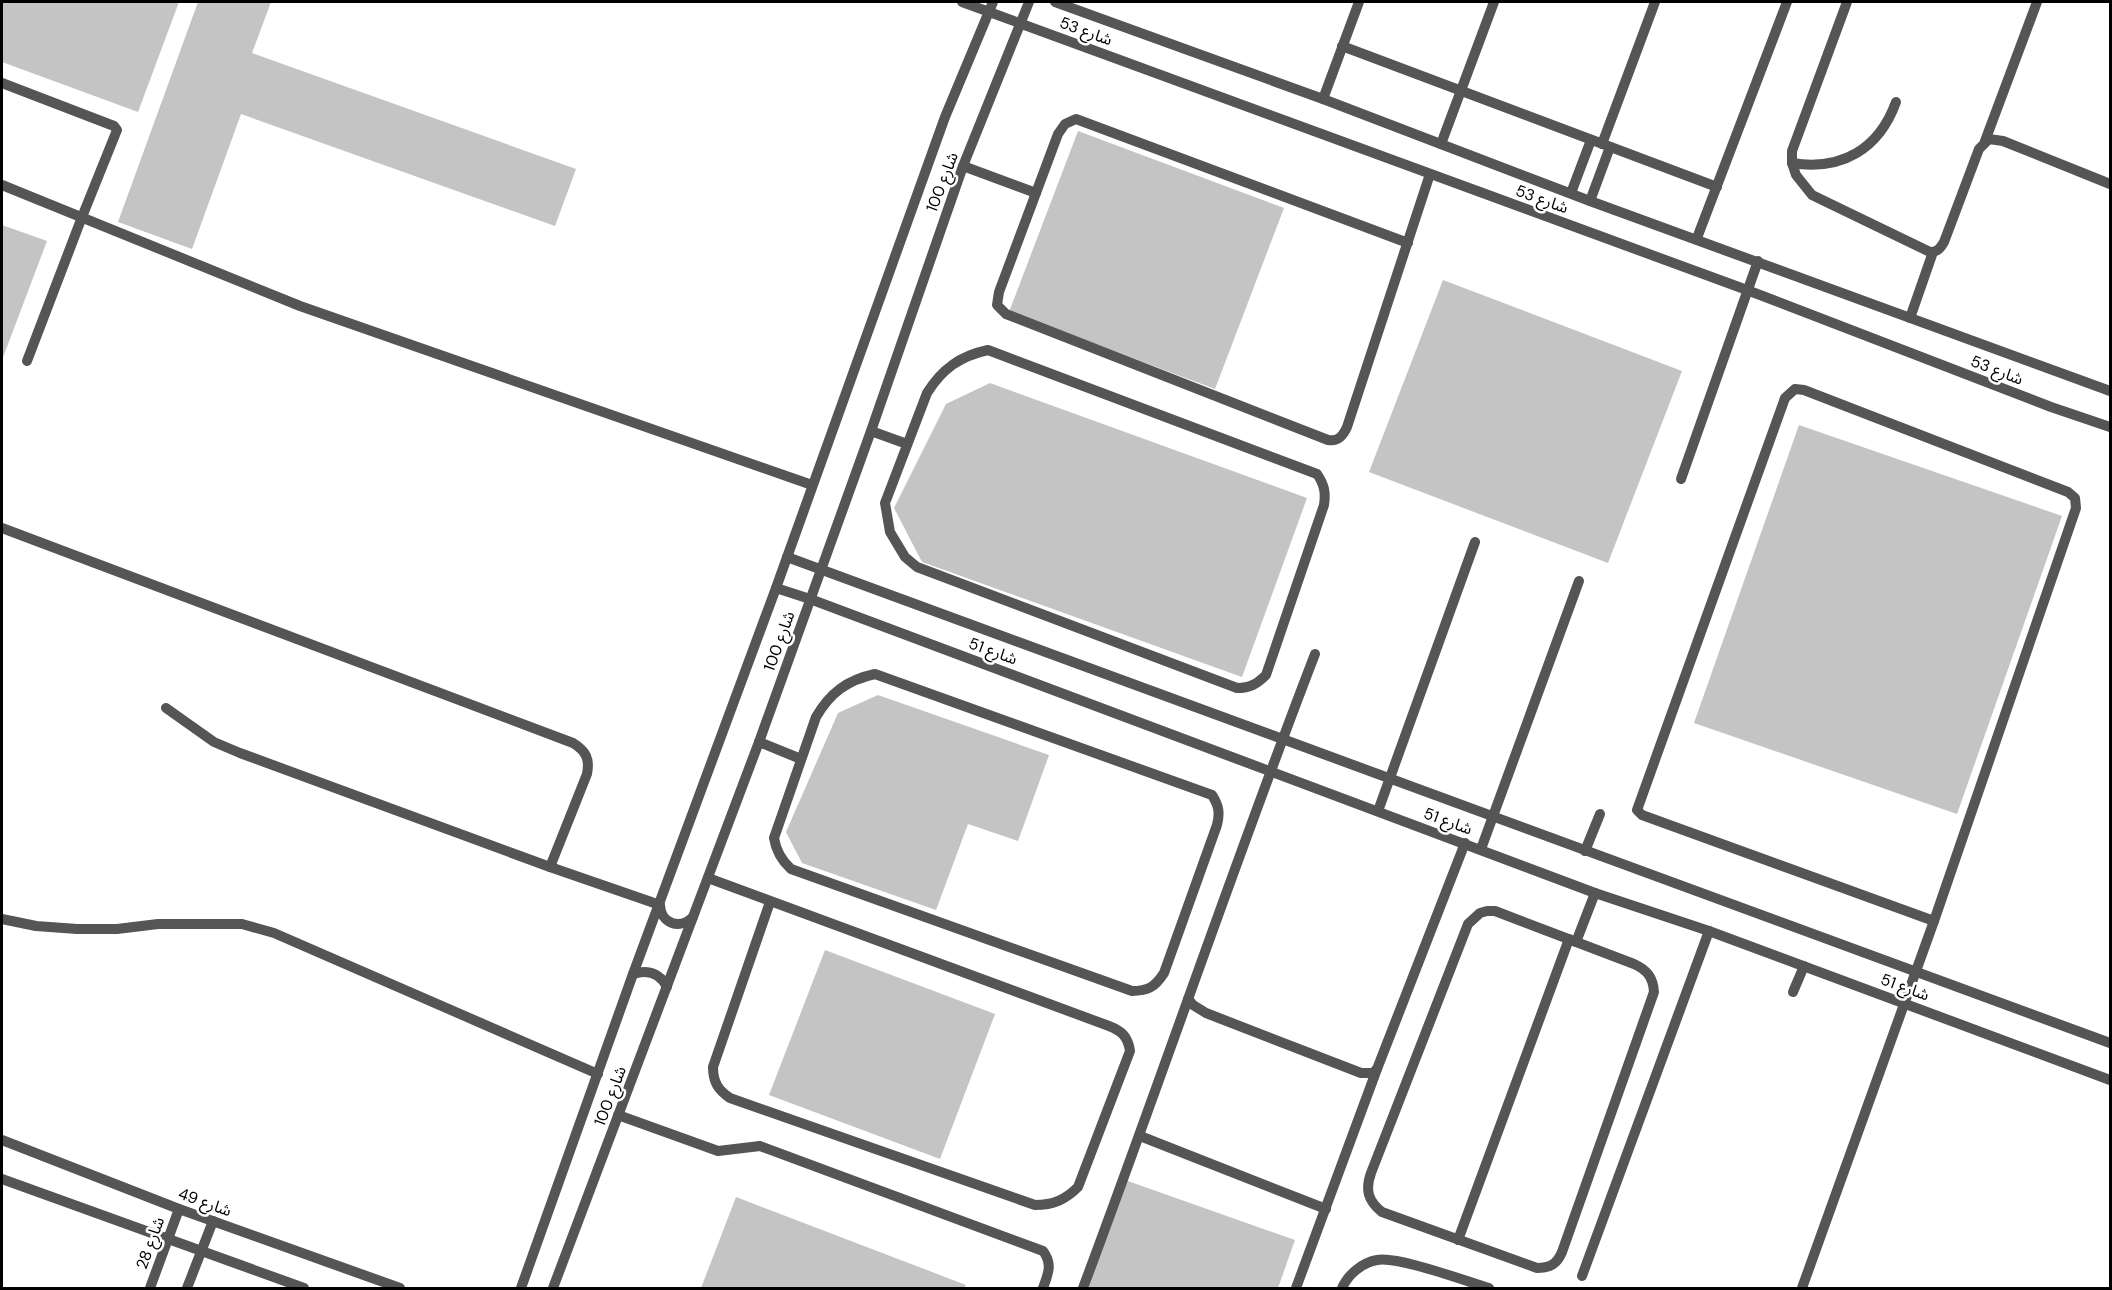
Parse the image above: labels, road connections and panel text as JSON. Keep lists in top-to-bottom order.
{
  "streets": {
    "lane": [
      "شارع 53",
      "شارع 100",
      "شارع 51",
      "شارع 49",
      "شارع 28"
    ]
  },
  "crossings": [
    ["شارع 53", "شارع 100"],
    ["شارع 100", "شارع 51"],
    ["شارع 49", "شارع 28"]
  ]
}
